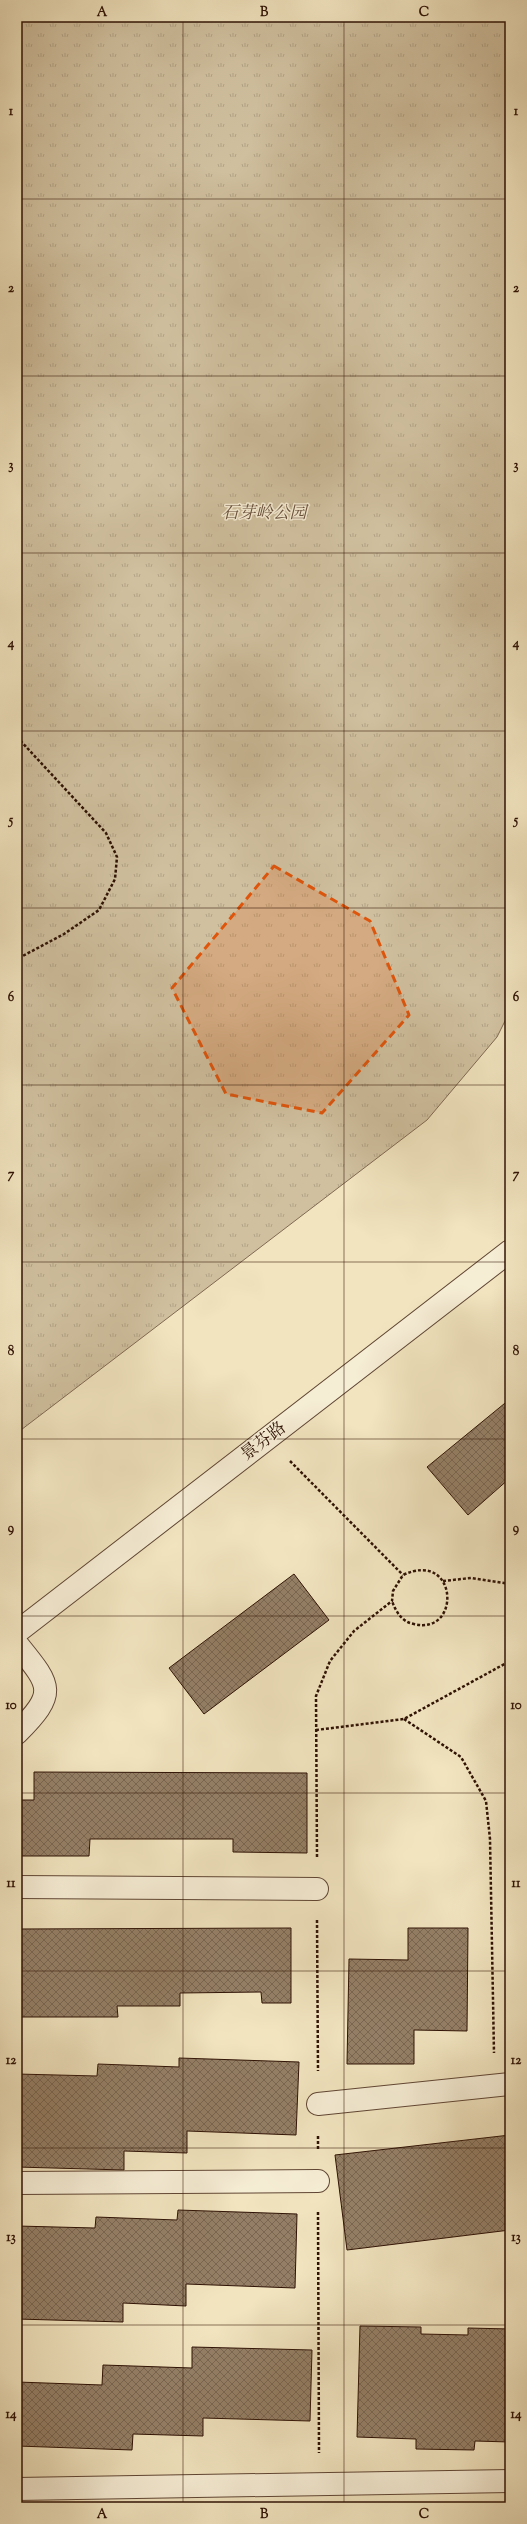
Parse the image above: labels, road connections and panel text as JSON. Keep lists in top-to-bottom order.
{
  "streets": {
    "street": ["景芬路"]
  },
  "parks": ["石芽岭公园"],
  "grid": {
    "columns": ["A", "B", "C"],
    "rows": [
      "1",
      "2",
      "3",
      "4",
      "5",
      "6",
      "7",
      "8",
      "9",
      "10",
      "11",
      "12",
      "13",
      "14"
    ]
  }
}
